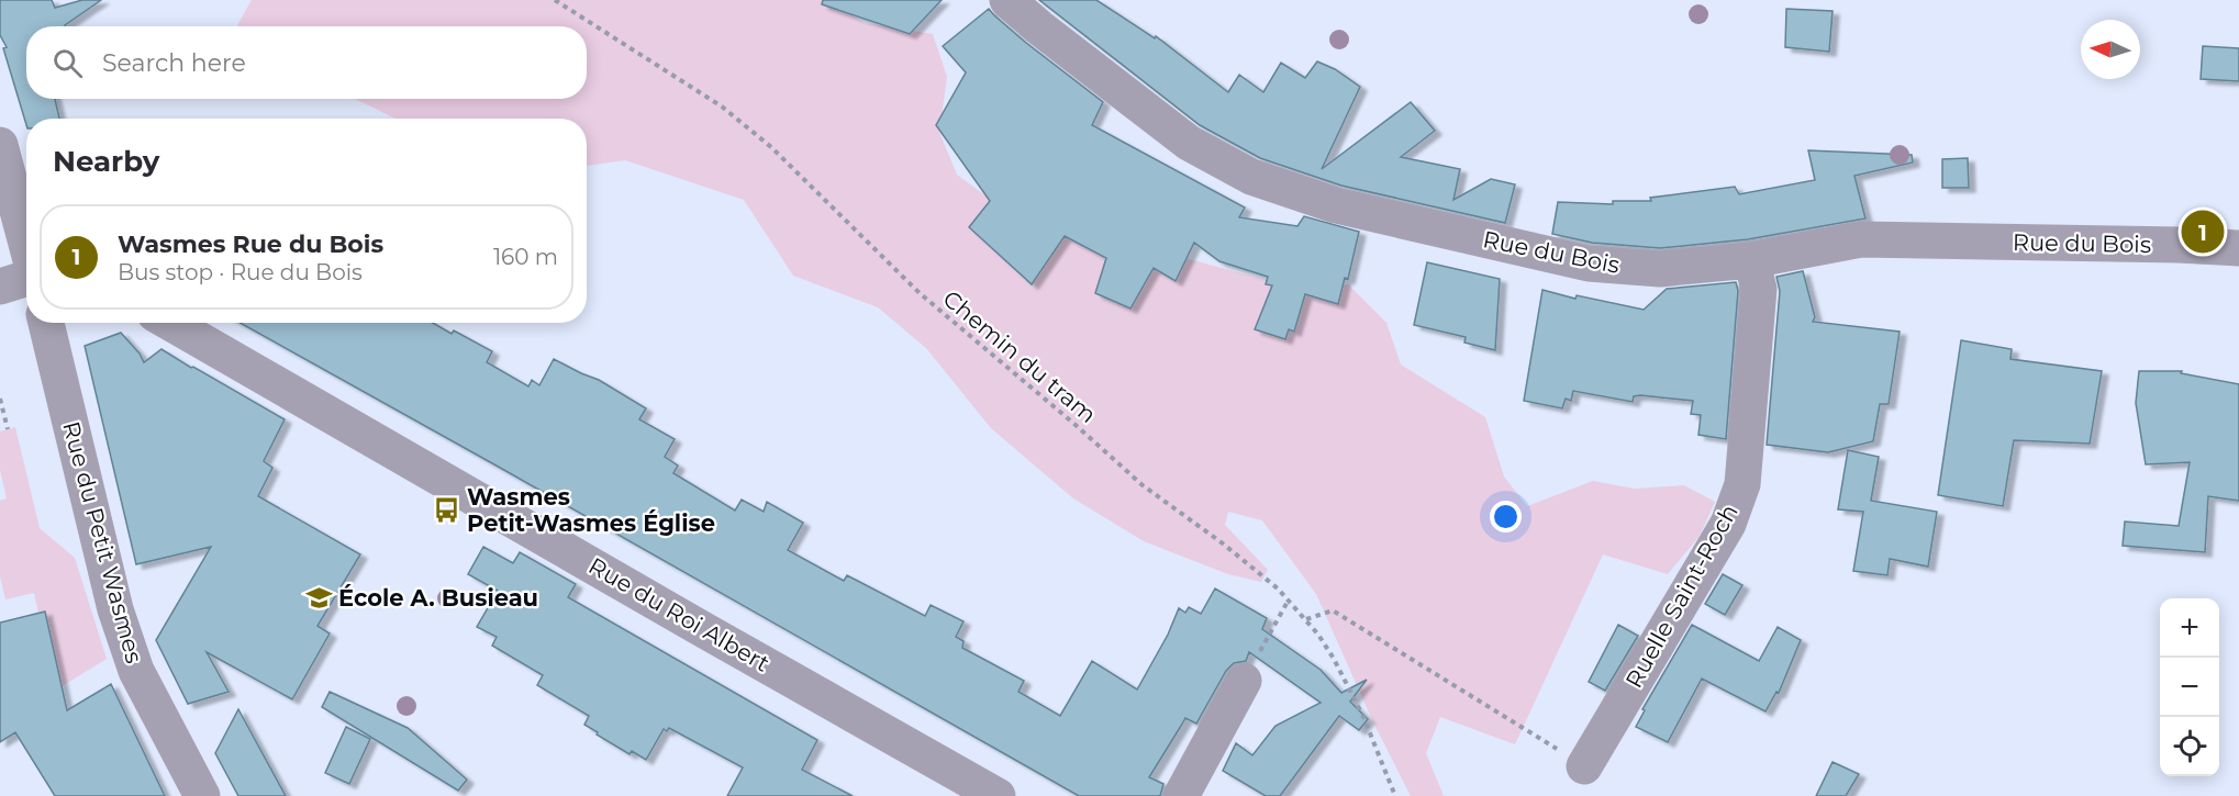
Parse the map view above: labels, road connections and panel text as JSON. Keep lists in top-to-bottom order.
{
  "streets": {
    "street": [
      "Rue du Bois",
      "Rue du Petit Wasmes",
      "Ruelle Saint-Roch",
      "Rue du Roi Albert"
    ],
    "path": ["Chemin du tram"]
  },
  "crossings": [
    ["Rue du Bois", "Ruelle Saint-Roch"]
  ],
  "places": {
    "bus stop": ["Wasmes Petit-Wasmes Église"],
    "school or university": ["École A. Busieau"]
  },
  "north": "left",
  "page": {
    "search": "Search here",
    "heading": "Nearby",
    "list": [
      {
        "mark": "1",
        "name": "Wasmes Rue du Bois",
        "note": "Bus stop · Rue du Bois",
        "value": "160 m"
      }
    ],
    "pins": "1",
    "map_buttons": ["+", "−"]
  }
}
